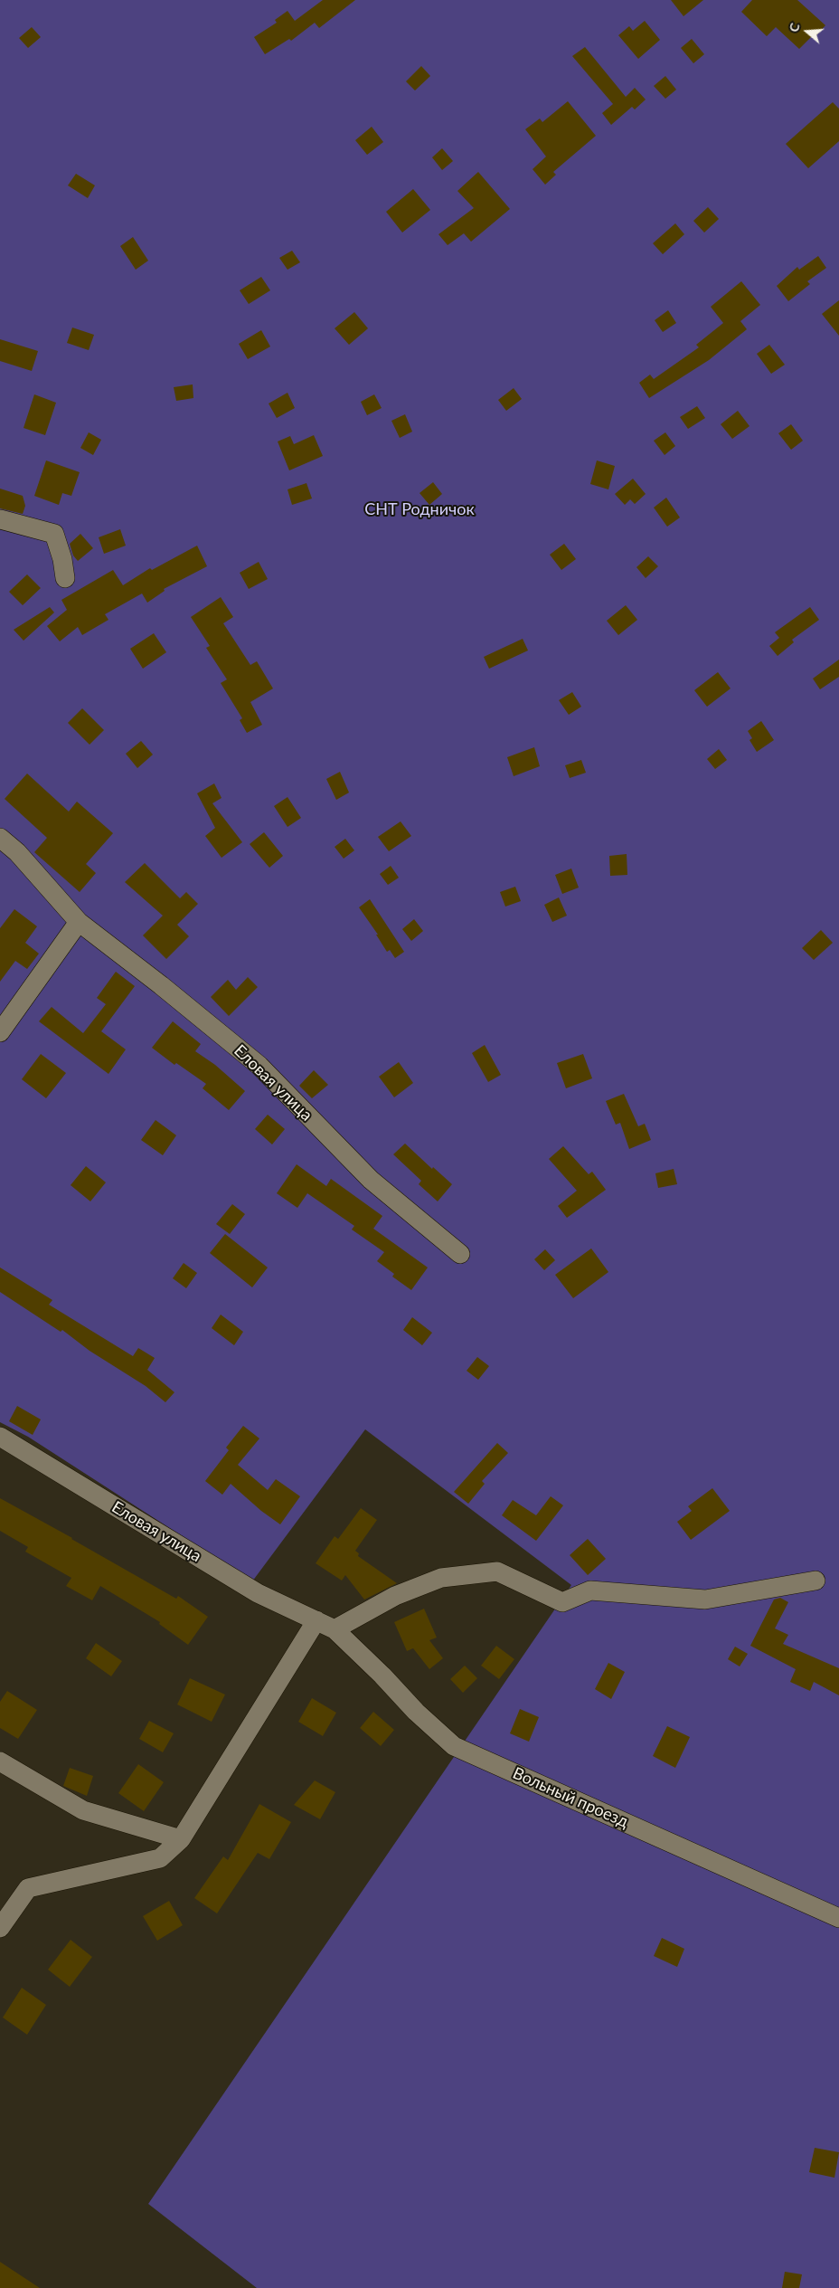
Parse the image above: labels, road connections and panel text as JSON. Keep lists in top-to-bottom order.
{
  "streets": {
    "street": ["Еловая улица", "Вольный проезд"]
  },
  "crossings": [
    ["Еловая улица", "Вольный проезд"]
  ],
  "parks": ["СНТ Родничок"],
  "north": "left"
}
